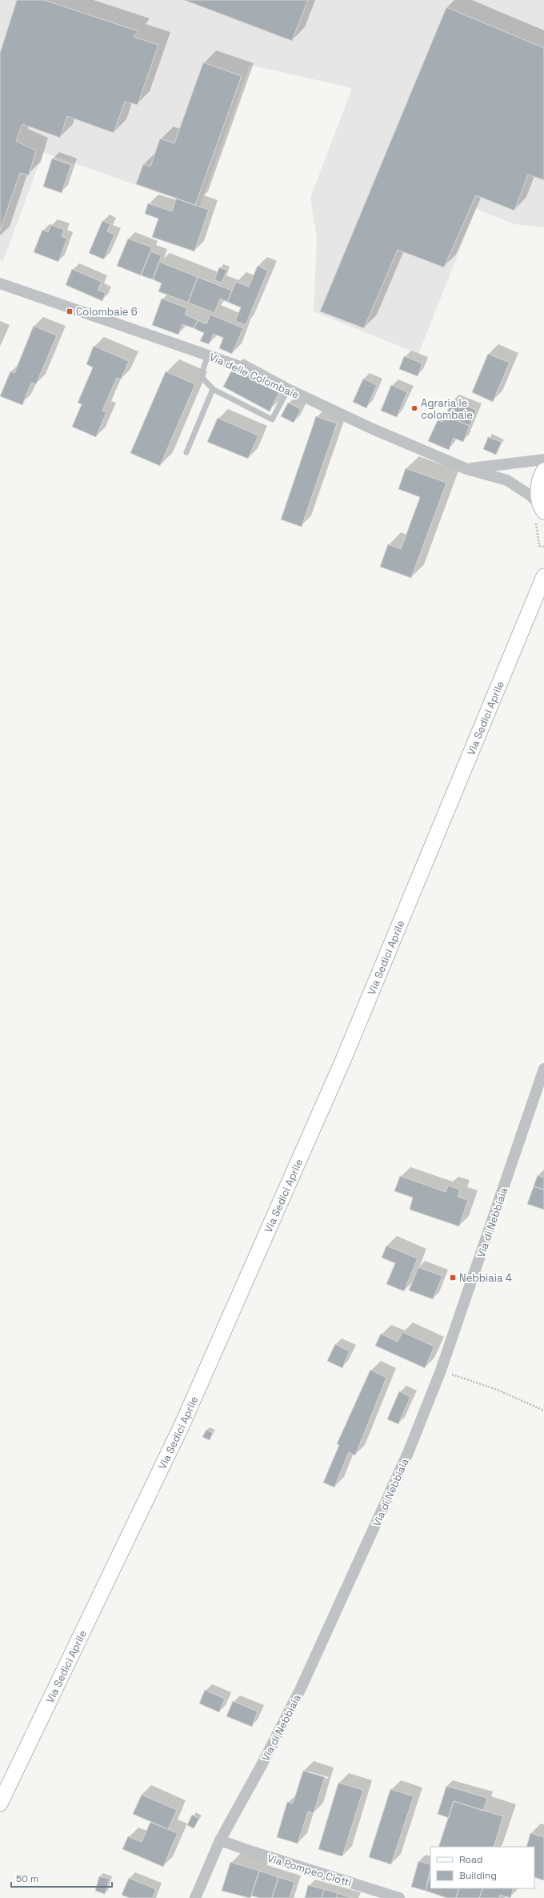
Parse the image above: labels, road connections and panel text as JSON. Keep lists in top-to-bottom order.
{
  "streets": {
    "main road": ["Via Sedici Aprile"],
    "street": ["Via delle Colombaie", "Via di Nebbiaia", "Via Pompeo Ciotti"]
  },
  "crossings": [
    ["Via di Nebbiaia", "Via Pompeo Ciotti"]
  ],
  "places": {
    "transit": ["Colombaie 6", "Nebbiaia 4"],
    "other": ["Agraria le colombaie"]
  },
  "legend": ["Road", "Building"],
  "scale_bar": "50 m"
}
